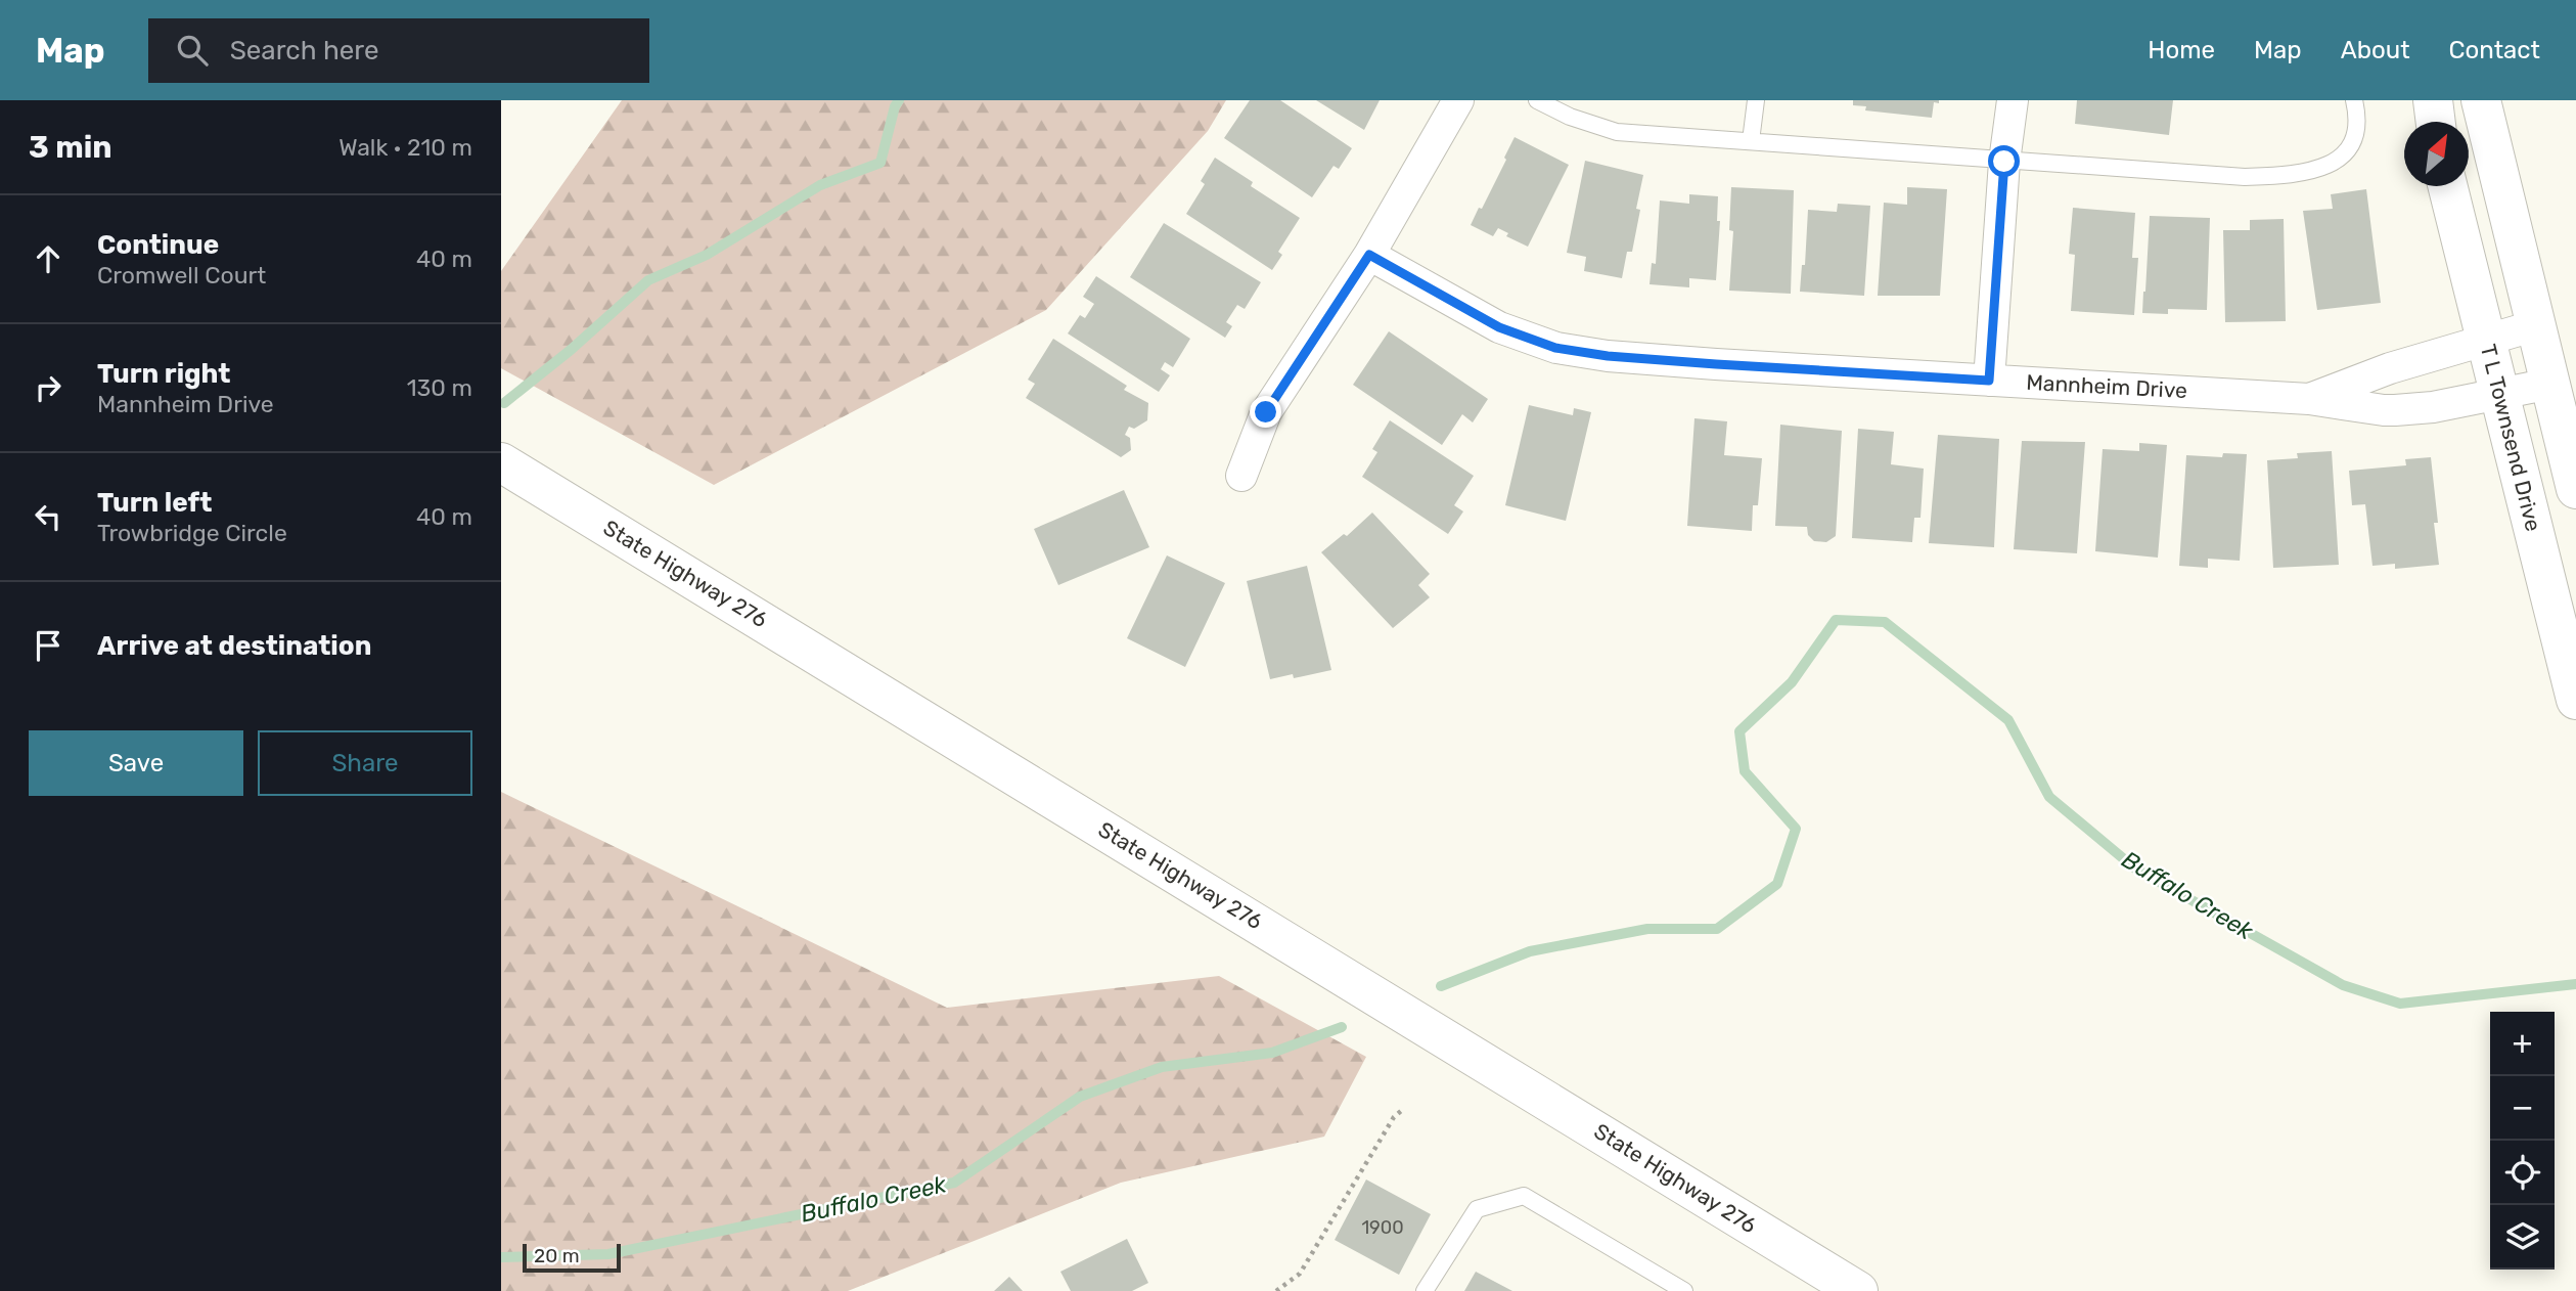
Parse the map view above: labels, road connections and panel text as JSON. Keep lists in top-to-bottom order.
{
  "streets": {
    "street": ["Mannheim Drive", "T L Townsend Drive", "State Highway 276"]
  },
  "crossings": [
    ["Mannheim Drive", "T L Townsend Drive"]
  ],
  "water": ["Buffalo Creek"],
  "house_numbers": ["1900"],
  "scale_bar": "20 m",
  "north": "top right",
  "page": {
    "header": "Map",
    "search": "Search here",
    "nav": [
      "Home",
      "Map",
      "About",
      "Contact"
    ],
    "heading": ["3 min", "Walk · 210 m"],
    "list": [
      ["Continue", "Cromwell Court", "40 m"],
      ["Turn right", "Mannheim Drive", "130 m"],
      ["Turn left", "Trowbridge Circle", "40 m"],
      "Arrive at destination"
    ],
    "buttons": ["Save", "Share"],
    "map_buttons": ["+", "−"],
    "scale": "20 m"
  }
}
